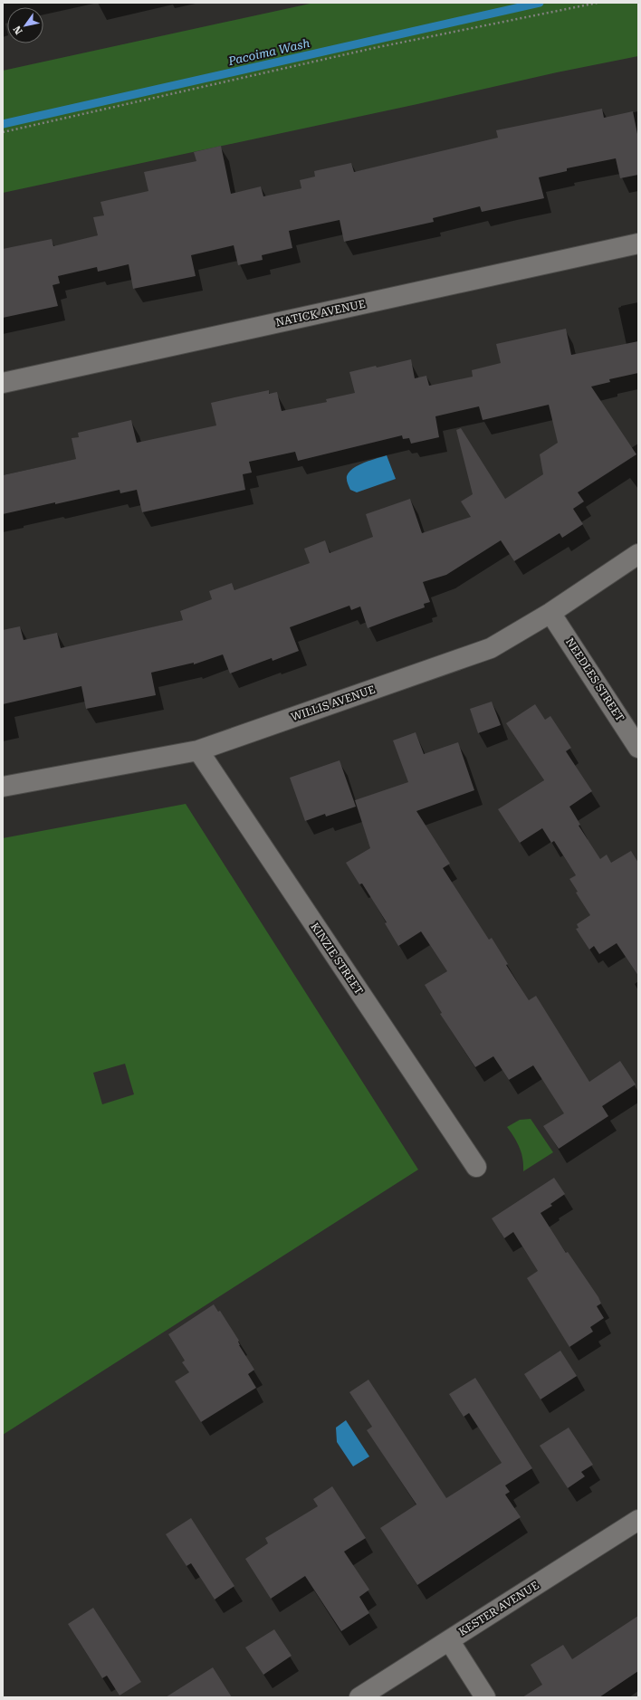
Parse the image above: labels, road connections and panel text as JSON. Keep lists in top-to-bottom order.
{
  "streets": {
    "street": [
      "NATICK AVENUE",
      "NEEDLES STREET",
      "WILLIS AVENUE",
      "KINZIE STREET",
      "KESTER AVENUE"
    ]
  },
  "crossings": [
    ["NEEDLES STREET", "WILLIS AVENUE"],
    ["WILLIS AVENUE", "KINZIE STREET"]
  ],
  "water": ["Pacoima Wash"],
  "north": "bottom left"
}
